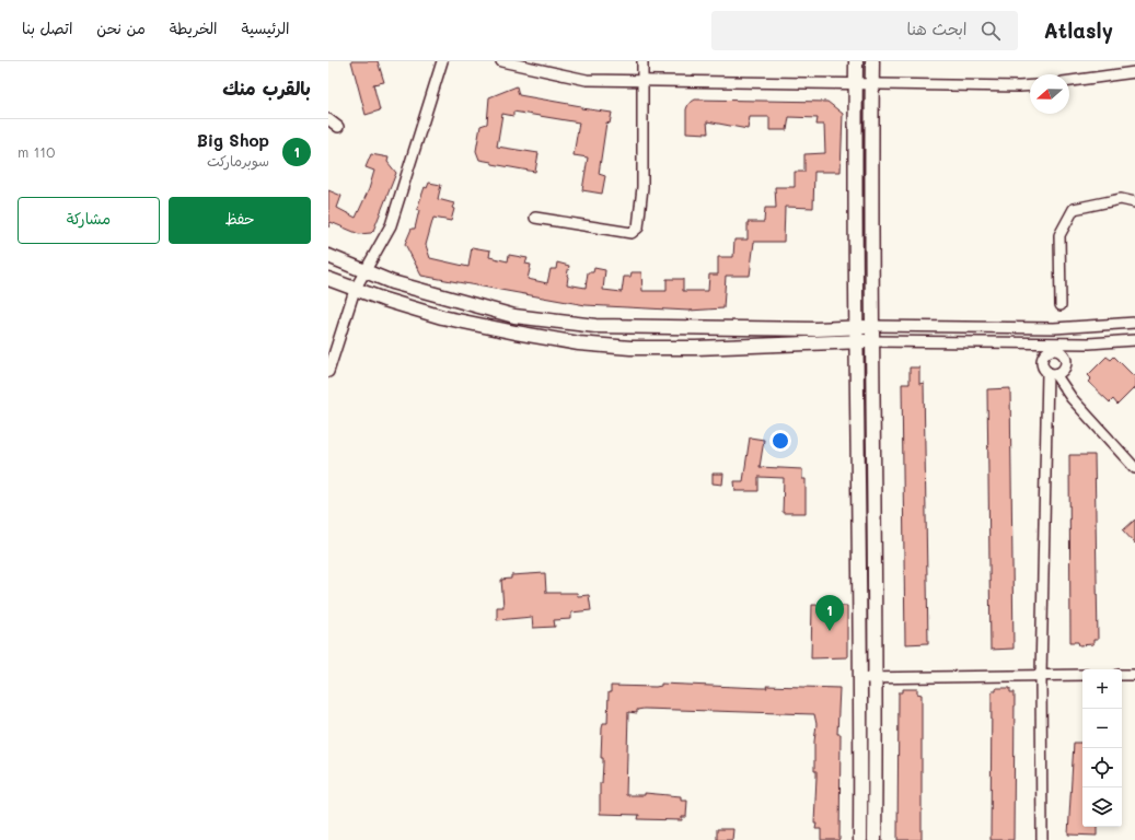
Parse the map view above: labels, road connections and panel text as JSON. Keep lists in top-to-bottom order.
{
  "north": "left",
  "page": {
    "header": "Atlasly",
    "search": "ابحث هنا",
    "nav": [
      "الرئيسية",
      "الخريطة",
      "من نحن",
      "اتصل بنا"
    ],
    "heading": "بالقرب منك",
    "list": [
      {
        "mark": "1",
        "name": "Big Shop",
        "note": "سوبرماركت",
        "value": "110 m"
      }
    ],
    "buttons": ["حفظ", "مشاركة"],
    "pins": "1",
    "map_buttons": ["+", "−"]
  }
}
